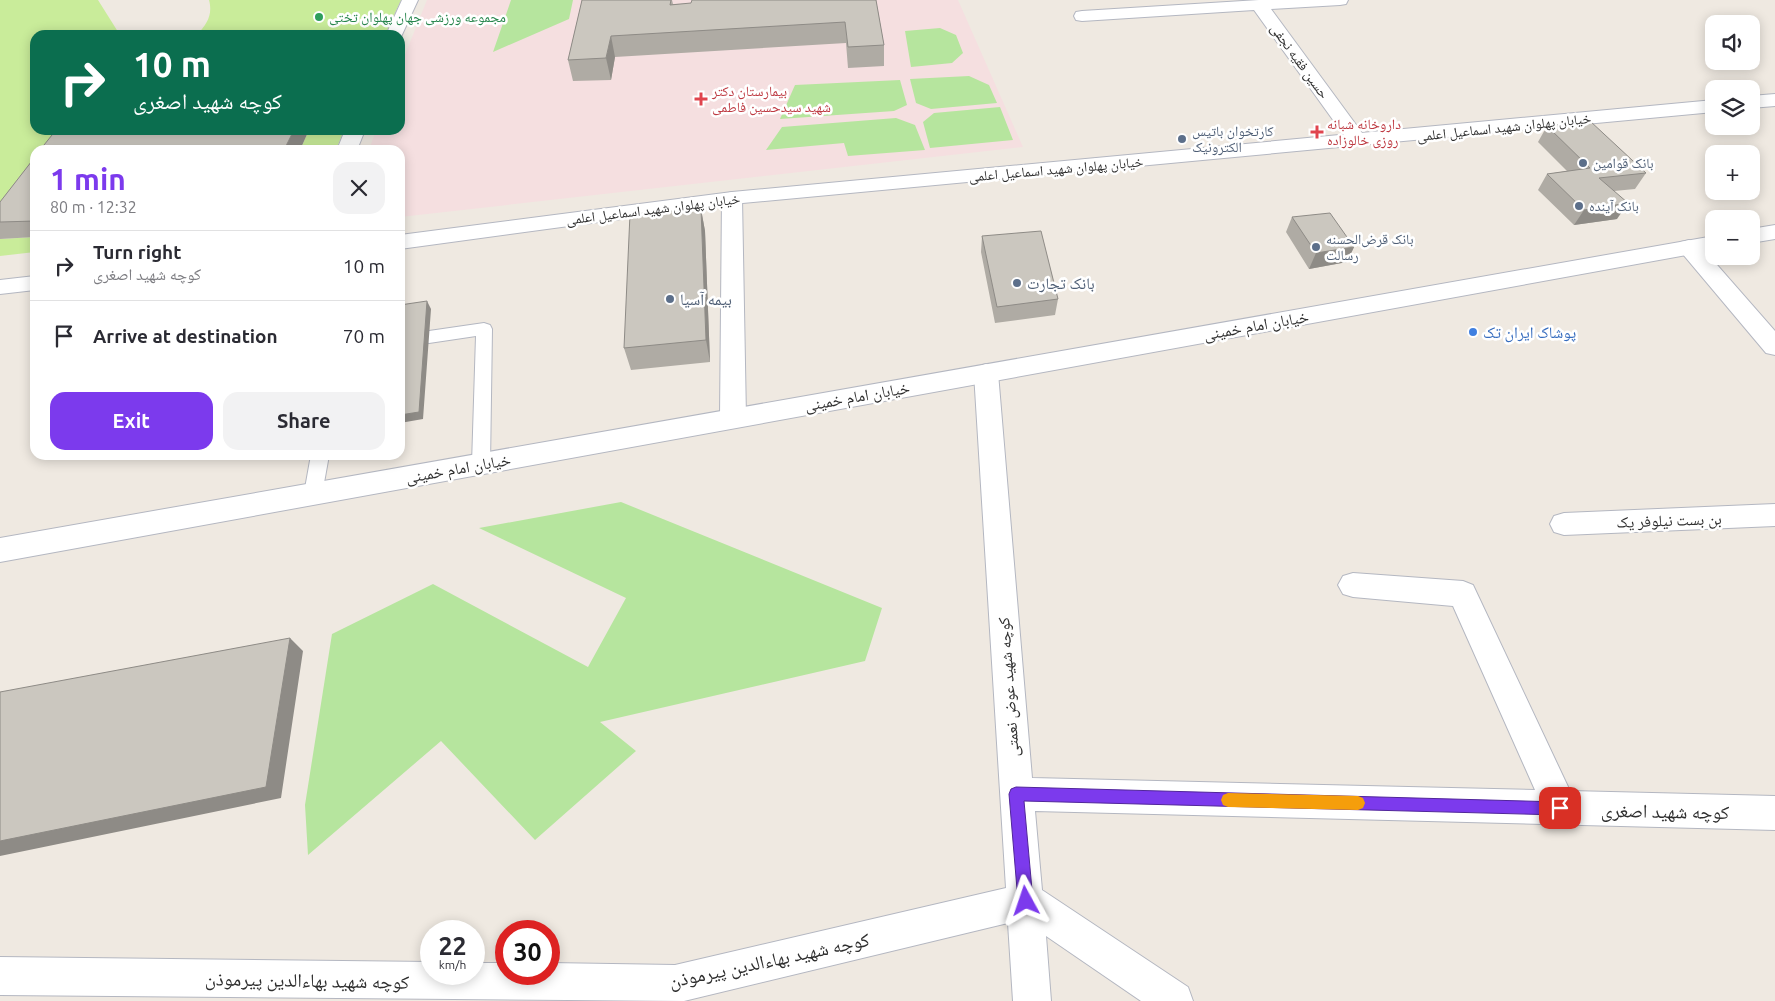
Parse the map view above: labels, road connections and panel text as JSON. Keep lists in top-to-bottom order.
{
  "streets": {
    "street": [
      "حسین فقیه نجفی",
      "خیابان پهلوان شهید اسماعیل اعلمی",
      "خیابان امام خمینی",
      "بن بست نیلوفر یک",
      "کوچه شهید عوض نعمتی",
      "کوچه شهید اصغری",
      "کوچه شهید بهاءالدین پیرموذن"
    ]
  },
  "crossings": [
    ["حسین فقیه نجفی", "خیابان پهلوان شهید اسماعیل اعلمی"],
    ["خیابان امام خمینی", "کوچه شهید عوض نعمتی"],
    ["کوچه شهید عوض نعمتی", "کوچه شهید اصغری"],
    ["کوچه شهید عوض نعمتی", "کوچه شهید بهاءالدین پیرموذن"]
  ],
  "places": {
    "other": [
      "مجموعه ورزشی جهان پهلوان تختی",
      "کارتخوان باتیس الکترونیک",
      "بانک قوامین",
      "بانک آینده",
      "بانک قرض‌الحسنه رسالت",
      "بانک تجارت",
      "بیمه آسیا",
      "پوشاک ایران تک"
    ],
    "health": ["بیمارستان دکتر شهید سیدحسین فاطمی", "داروخانه شبانه روزی خالوزاده"]
  },
  "page": {
    "map_buttons": ["+", "−"],
    "turn": ["10 m", "کوچه شهید اصغری"],
    "heading": ["1 min", "80 m · 12:32"],
    "list": [
      {
        "name": "Turn right",
        "note": "کوچه شهید اصغری",
        "value": "10 m"
      },
      {
        "name": "Arrive at destination",
        "value": "70 m"
      }
    ],
    "buttons": ["Exit", "Share"],
    "speed": "22 km/h",
    "limit": "30"
  }
}
